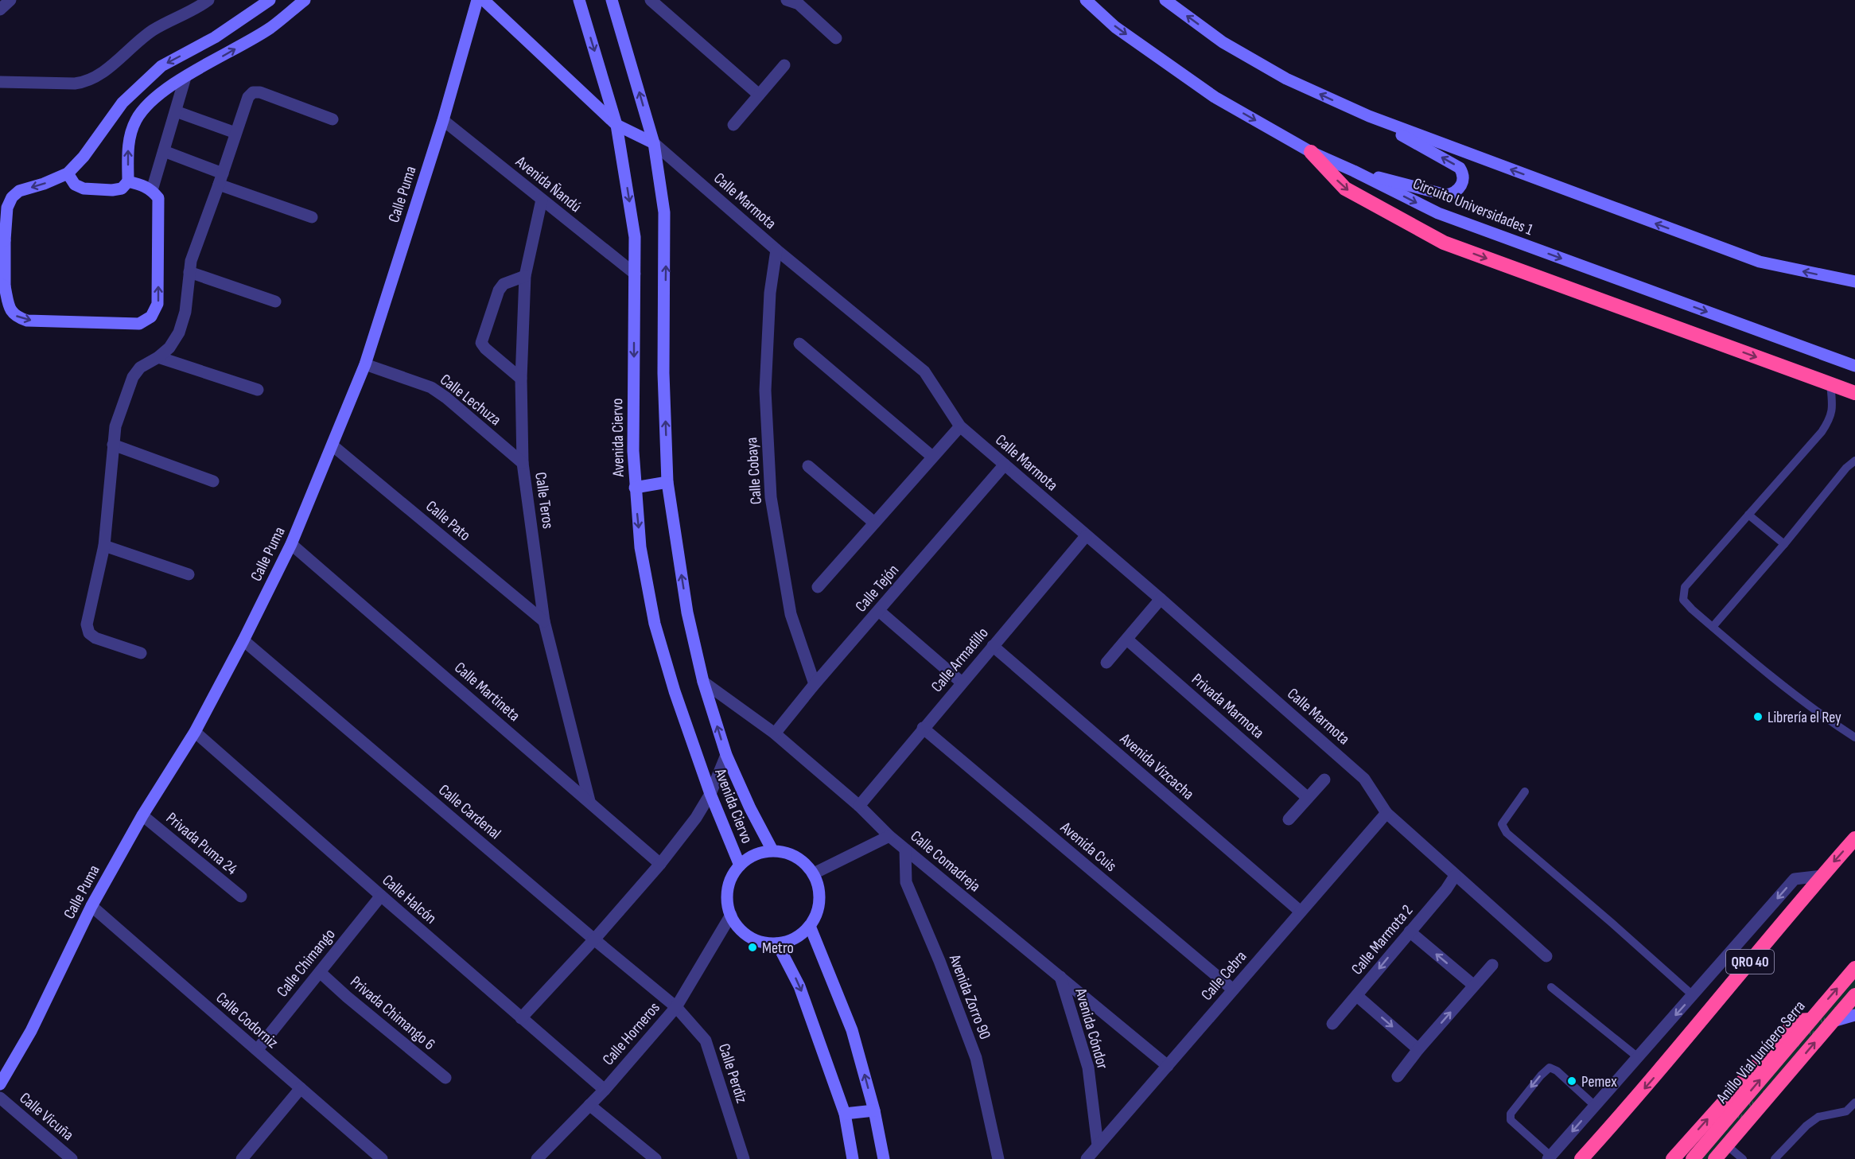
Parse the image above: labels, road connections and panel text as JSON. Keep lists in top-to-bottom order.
{
  "streets": {
    "highway": ["QRO 40", "Anillo Vial Junípero Serra"],
    "street": [
      "Avenida Ñandú",
      "Calle Puma",
      "Calle Marmota",
      "Circuito Universidades 1",
      "Calle Lechuza",
      "Avenida Ciervo",
      "Calle Cobaya",
      "Calle Teros",
      "Calle Pato",
      "Calle Tejón",
      "Calle Armadillo",
      "Calle Martineta",
      "Privada Marmota",
      "Avenida Vizcacha",
      "Calle Cardenal",
      "Privada Puma 24",
      "Avenida Cuis",
      "Calle Comadreja",
      "Calle Halcón",
      "Calle Marmota 2",
      "Calle Chimango",
      "Calle Cebra",
      "Avenida Zorro 90",
      "Privada Chimango 6",
      "Calle Codorniz",
      "Avenida Cóndor",
      "Calle Horneros",
      "Calle Perdiz",
      "Calle Vicuña"
    ]
  },
  "crossings": [
    ["Avenida Ñandú", "Calle Puma"],
    ["Avenida Ñandú", "Avenida Ciervo"],
    ["Avenida Ñandú", "Calle Teros"],
    ["Calle Puma", "Calle Lechuza"],
    ["Calle Puma", "Calle Pato"],
    ["Calle Puma", "Calle Martineta"],
    ["Calle Puma", "Calle Cardenal"],
    ["Calle Puma", "Privada Puma 24"],
    ["Calle Puma", "Calle Halcón"],
    ["Calle Puma", "Calle Codorniz"],
    ["Calle Marmota", "Avenida Ciervo"],
    ["Calle Marmota", "Calle Cobaya"],
    ["Calle Marmota", "Calle Tejón"],
    ["Calle Marmota", "Calle Armadillo"],
    ["Calle Marmota", "Calle Marmota 2"],
    ["Calle Marmota", "Calle Cebra"],
    ["Calle Lechuza", "Calle Teros"],
    ["Avenida Ciervo", "Calle Comadreja"],
    ["Avenida Ciervo", "Calle Horneros"],
    ["Calle Cobaya", "Calle Tejón"],
    ["Calle Teros", "Calle Pato"],
    ["Calle Teros", "Calle Martineta"],
    ["Calle Tejón", "Calle Comadreja"],
    ["Calle Armadillo", "Avenida Vizcacha"],
    ["Calle Armadillo", "Avenida Cuis"],
    ["Calle Armadillo", "Calle Comadreja"],
    ["Avenida Vizcacha", "Calle Cebra"],
    ["Calle Cardenal", "Calle Horneros"],
    ["Calle Cardenal", "Calle Perdiz"],
    ["Avenida Cuis", "Calle Cebra"],
    ["Calle Comadreja", "Calle Cebra"],
    ["Calle Comadreja", "Avenida Zorro 90"],
    ["Calle Comadreja", "Avenida Cóndor"],
    ["Calle Halcón", "Calle Chimango"],
    ["Calle Halcón", "Calle Horneros"],
    ["Calle Chimango", "Privada Chimango 6"],
    ["Calle Chimango", "Calle Codorniz"],
    ["Calle Cebra", "Avenida Cóndor"],
    ["Calle Horneros", "Calle Perdiz"]
  ],
  "places": ["Librería el Rey", "Metro", "Pemex"]
}
